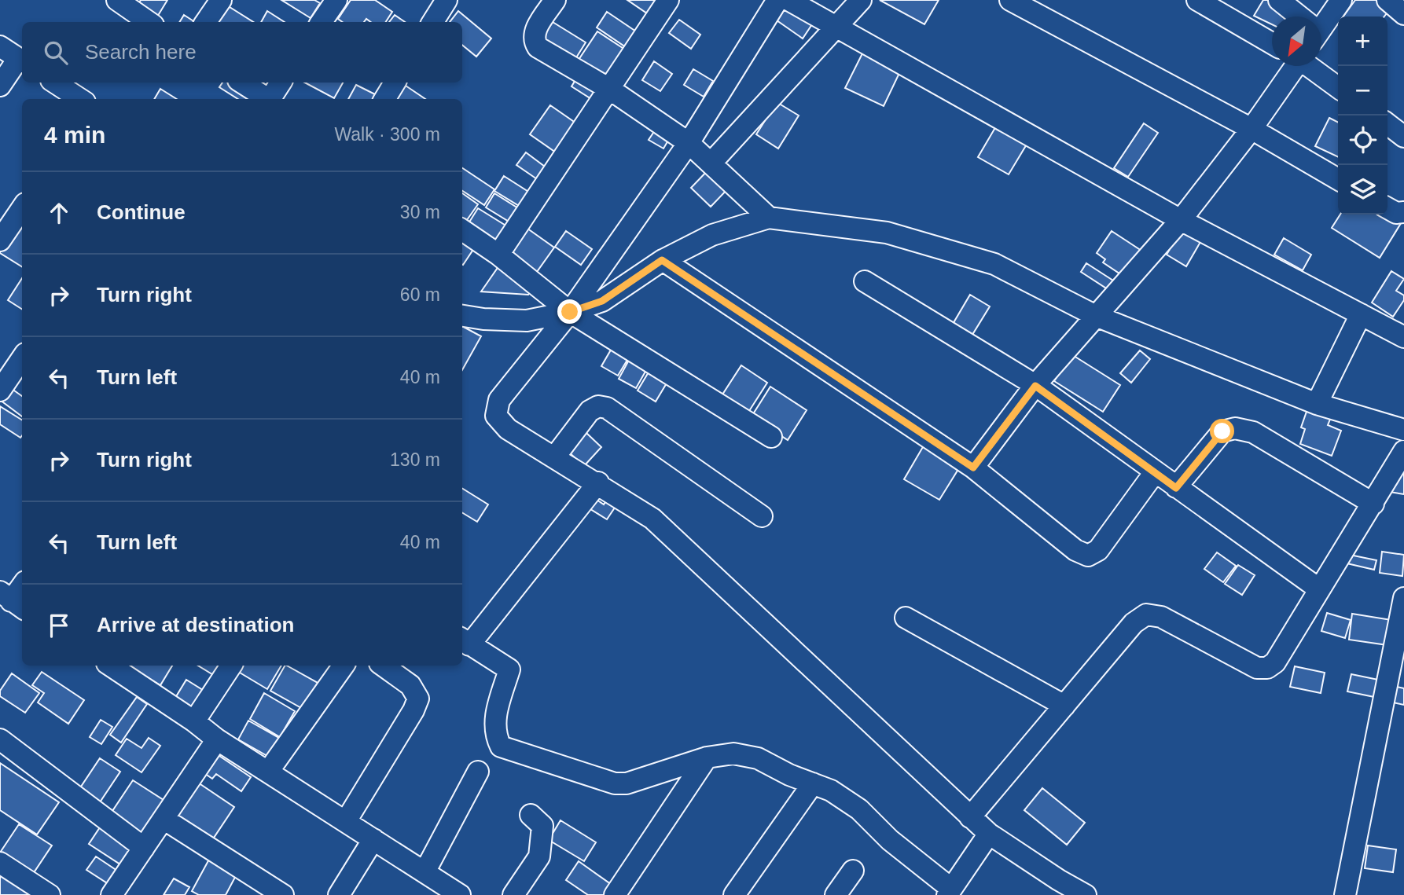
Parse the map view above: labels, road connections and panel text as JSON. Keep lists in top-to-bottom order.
{
  "north": "bottom left",
  "page": {
    "map_buttons": ["+", "−"],
    "search": "Search here",
    "heading": ["4 min", "Walk · 300 m"],
    "list": [
      ["Continue", "30 m"],
      ["Turn right", "60 m"],
      ["Turn left", "40 m"],
      ["Turn right", "130 m"],
      ["Turn left", "40 m"],
      "Arrive at destination"
    ]
  }
}
